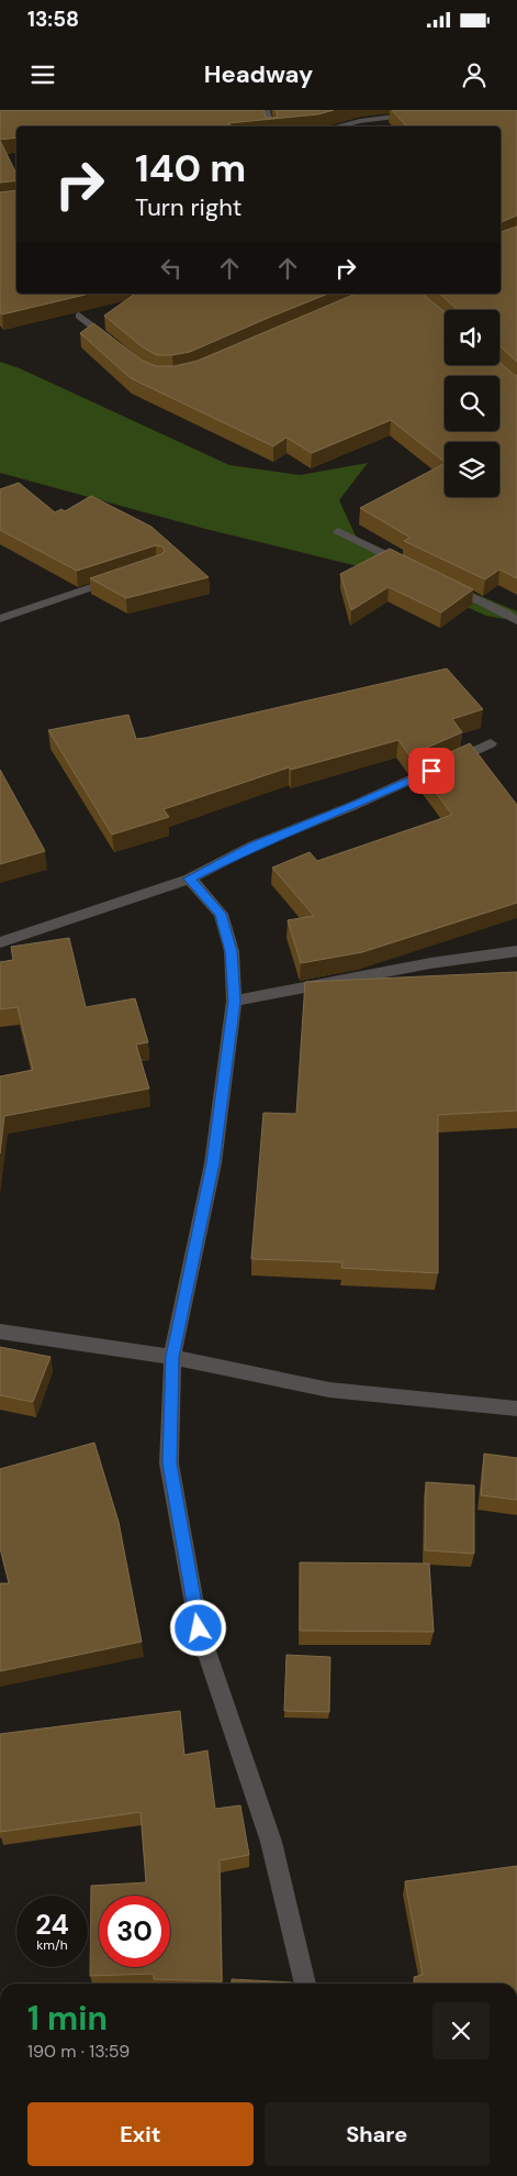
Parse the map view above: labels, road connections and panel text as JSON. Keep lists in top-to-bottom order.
{
  "page": {
    "status": "13:58",
    "header": "Headway",
    "turn": ["140 m", "Turn right"],
    "speed": "24 km/h",
    "limit": "30",
    "heading": ["1 min", "190 m · 13:59"],
    "buttons": ["Exit", "Share"]
  }
}
